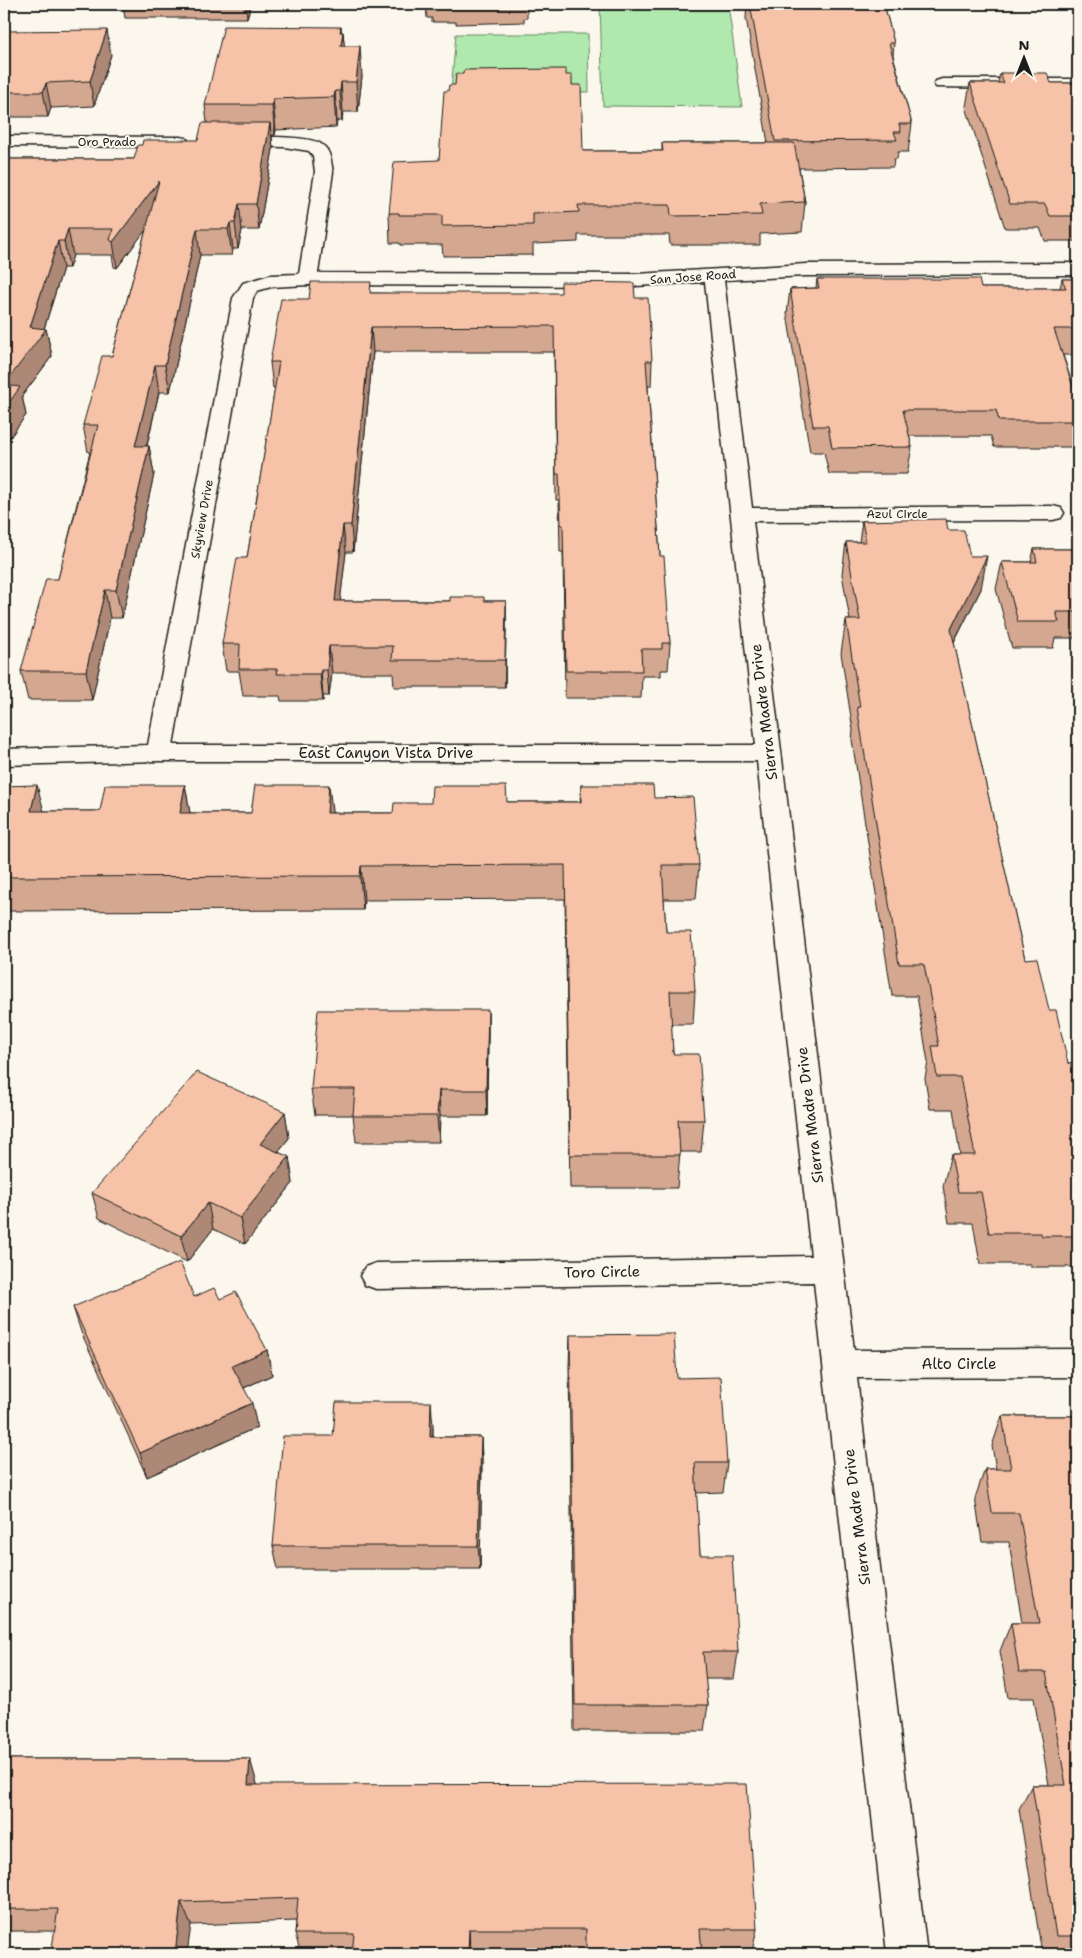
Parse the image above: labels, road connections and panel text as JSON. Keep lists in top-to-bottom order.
{
  "streets": {
    "street": [
      "Oro Prado",
      "San Jose Road",
      "Azul Circle",
      "Skyview Drive",
      "Sierra Madre Drive",
      "East Canyon Vista Drive",
      "Toro Circle",
      "Alto Circle"
    ]
  },
  "crossings": [
    ["San Jose Road", "Skyview Drive"],
    ["San Jose Road", "Sierra Madre Drive"],
    ["Azul Circle", "Sierra Madre Drive"],
    ["Skyview Drive", "East Canyon Vista Drive"],
    ["Sierra Madre Drive", "East Canyon Vista Drive"],
    ["Sierra Madre Drive", "Toro Circle"],
    ["Sierra Madre Drive", "Alto Circle"]
  ],
  "north": "top"
}
